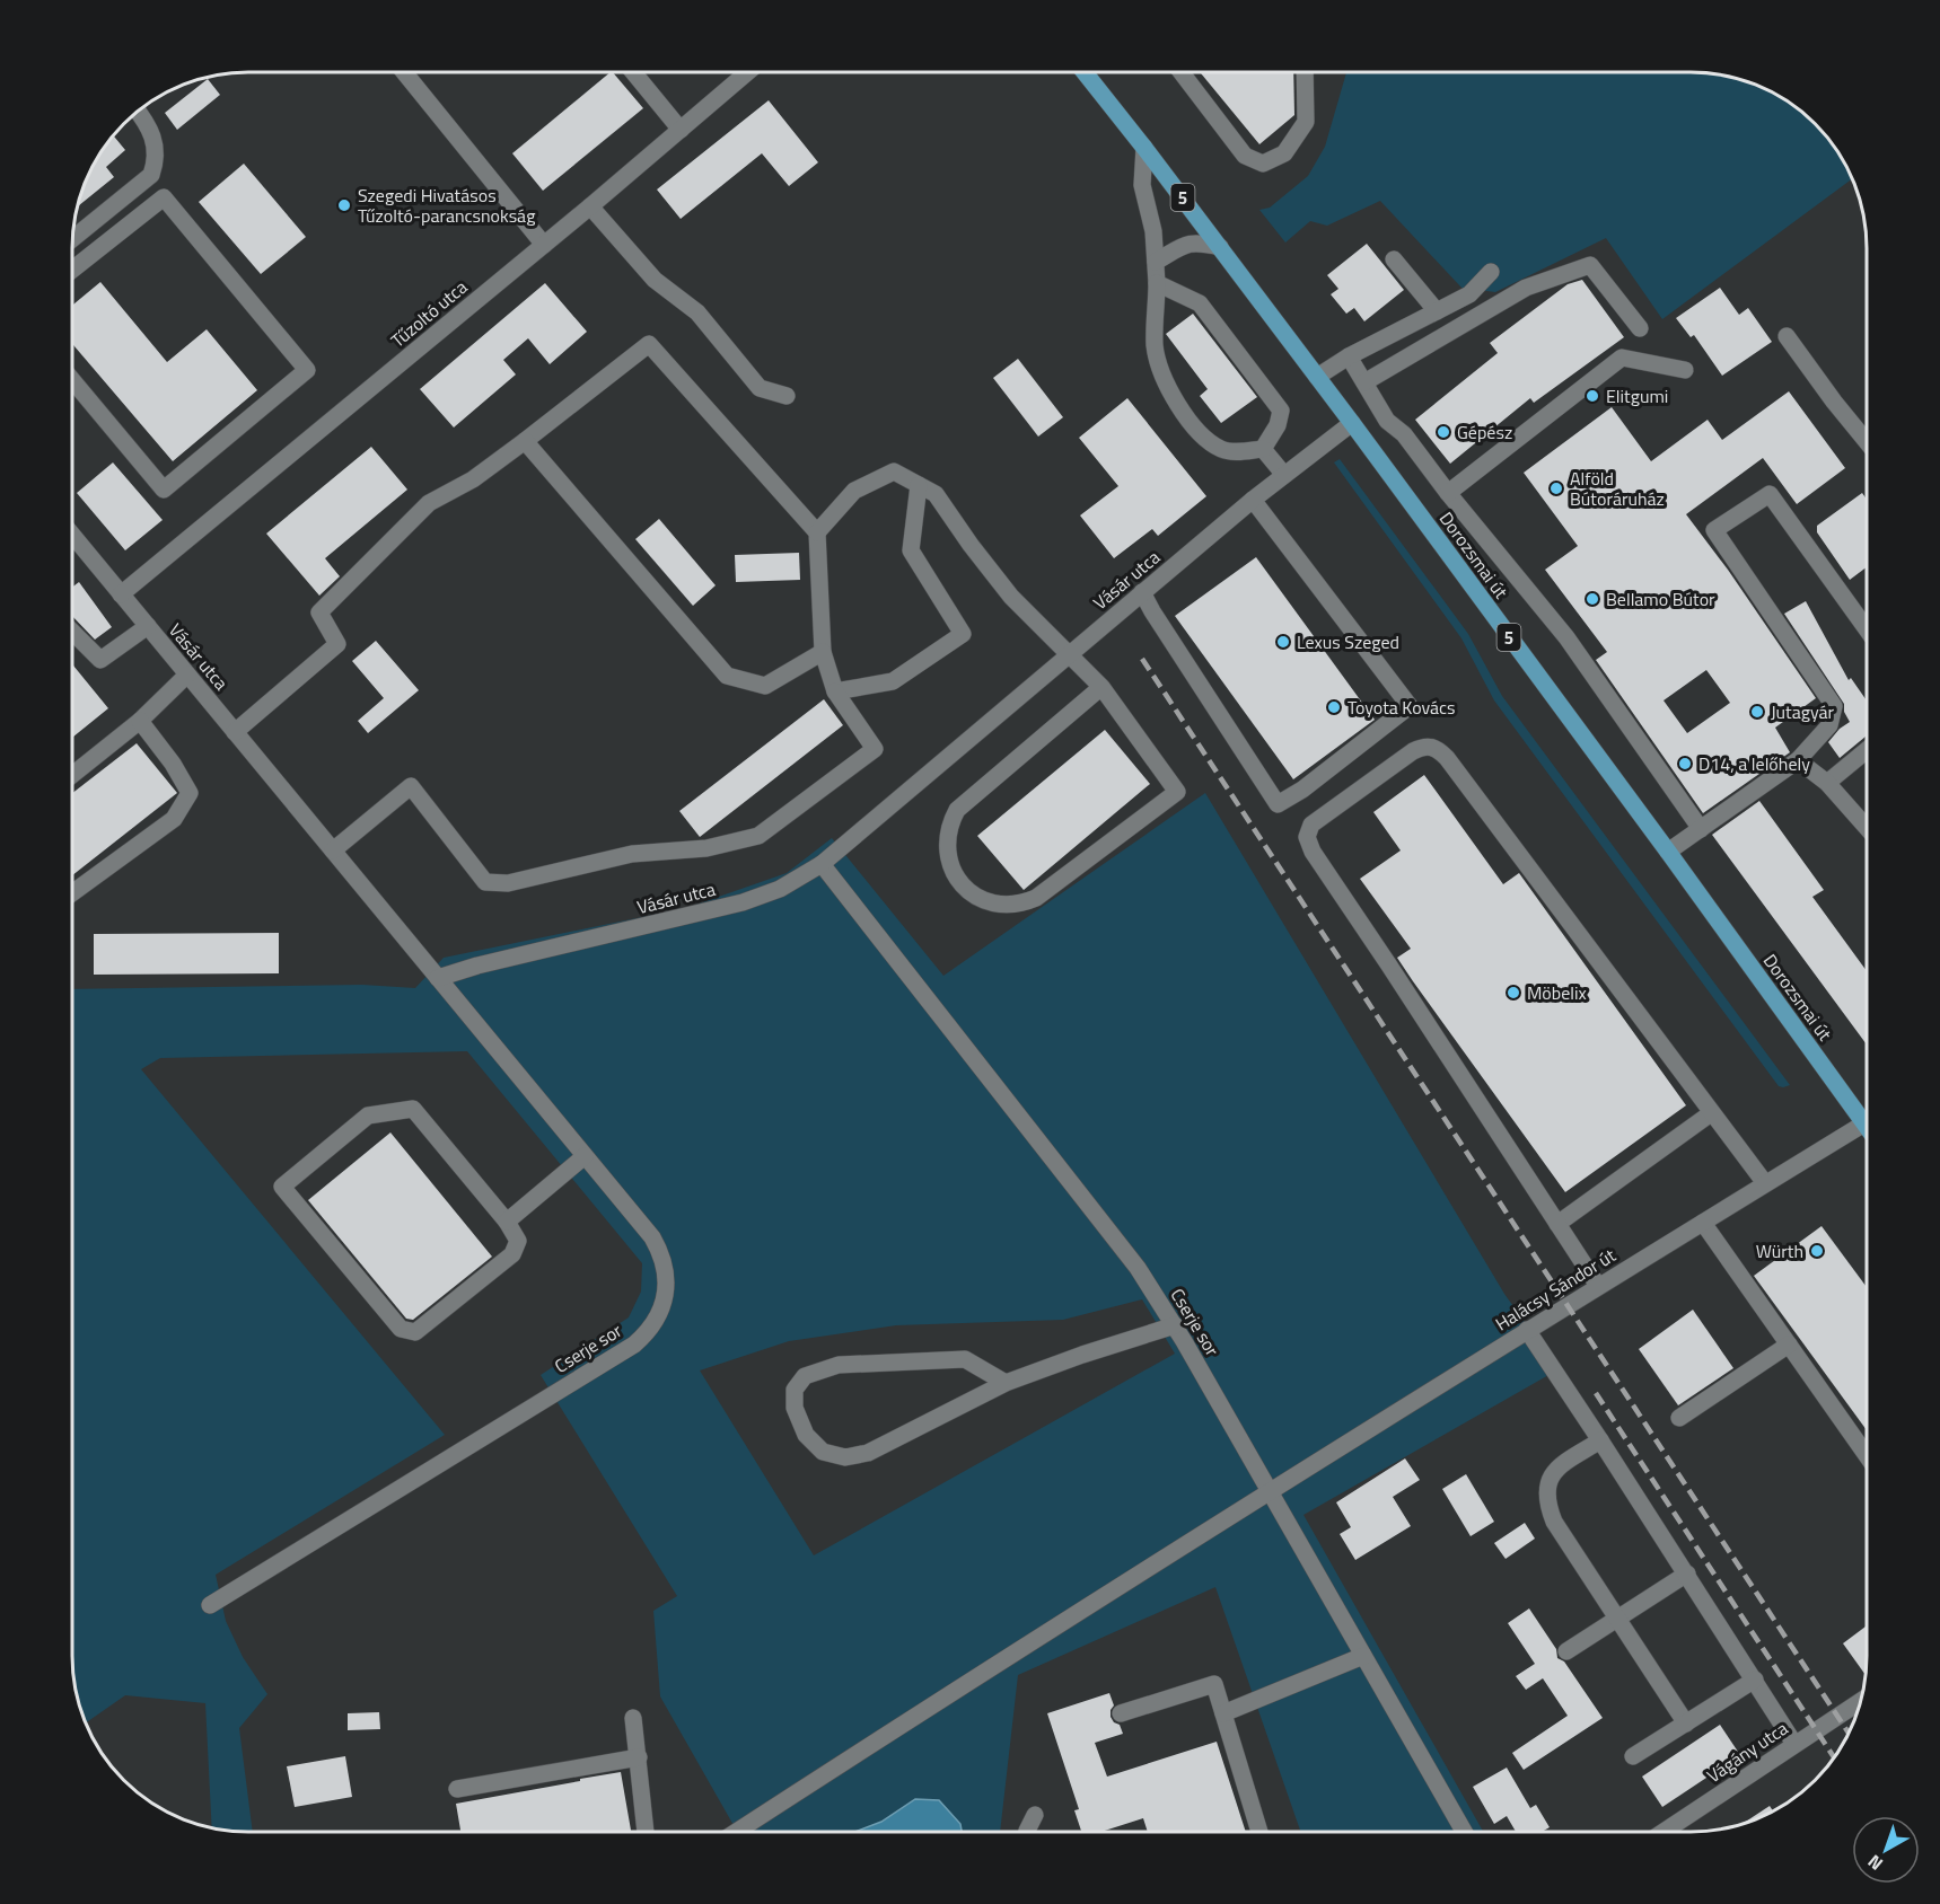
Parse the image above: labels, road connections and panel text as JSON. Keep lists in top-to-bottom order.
{
  "streets": {
    "main road": ["5", "Dorozsmai út"],
    "street": [
      "Tűzoltó utca",
      "Vásár utca",
      "Halácsy Sándor út",
      "Cserje sor",
      "Vágány utca"
    ]
  },
  "crossings": [
    ["Tűzoltó utca", "Vásár utca"],
    ["Dorozsmai út", "Vásár utca"],
    ["Dorozsmai út", "Halácsy Sándor út"],
    ["Vásár utca", "Cserje sor"],
    ["Halácsy Sándor út", "Cserje sor"]
  ],
  "places": [
    "Szegedi Hivatásos Tűzoltó-parancsnokság",
    "Elitgumi",
    "Gépész",
    "Alföld Bútoráruház",
    "Bellamo Bútor",
    "Lexus Szeged",
    "Toyota Kovács",
    "Jutagyár",
    "D14, a lelőhely",
    "Möbelix",
    "Würth"
  ],
  "north": "bottom left"
}
